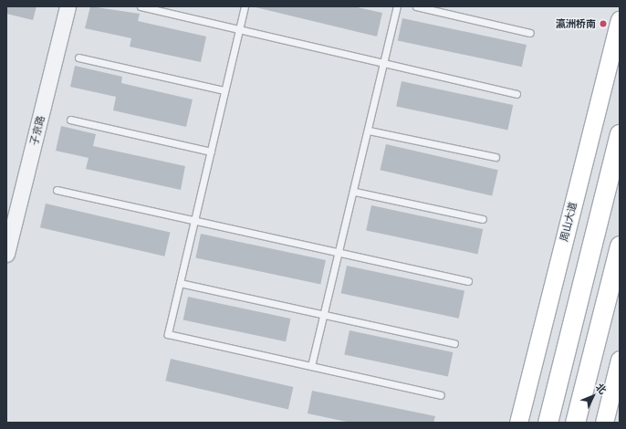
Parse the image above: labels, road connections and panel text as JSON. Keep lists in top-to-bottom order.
{
  "streets": {
    "main road": ["周山大道"],
    "street": ["子京路"]
  },
  "places": ["瀛洲桥南"],
  "north": "top right"
}
